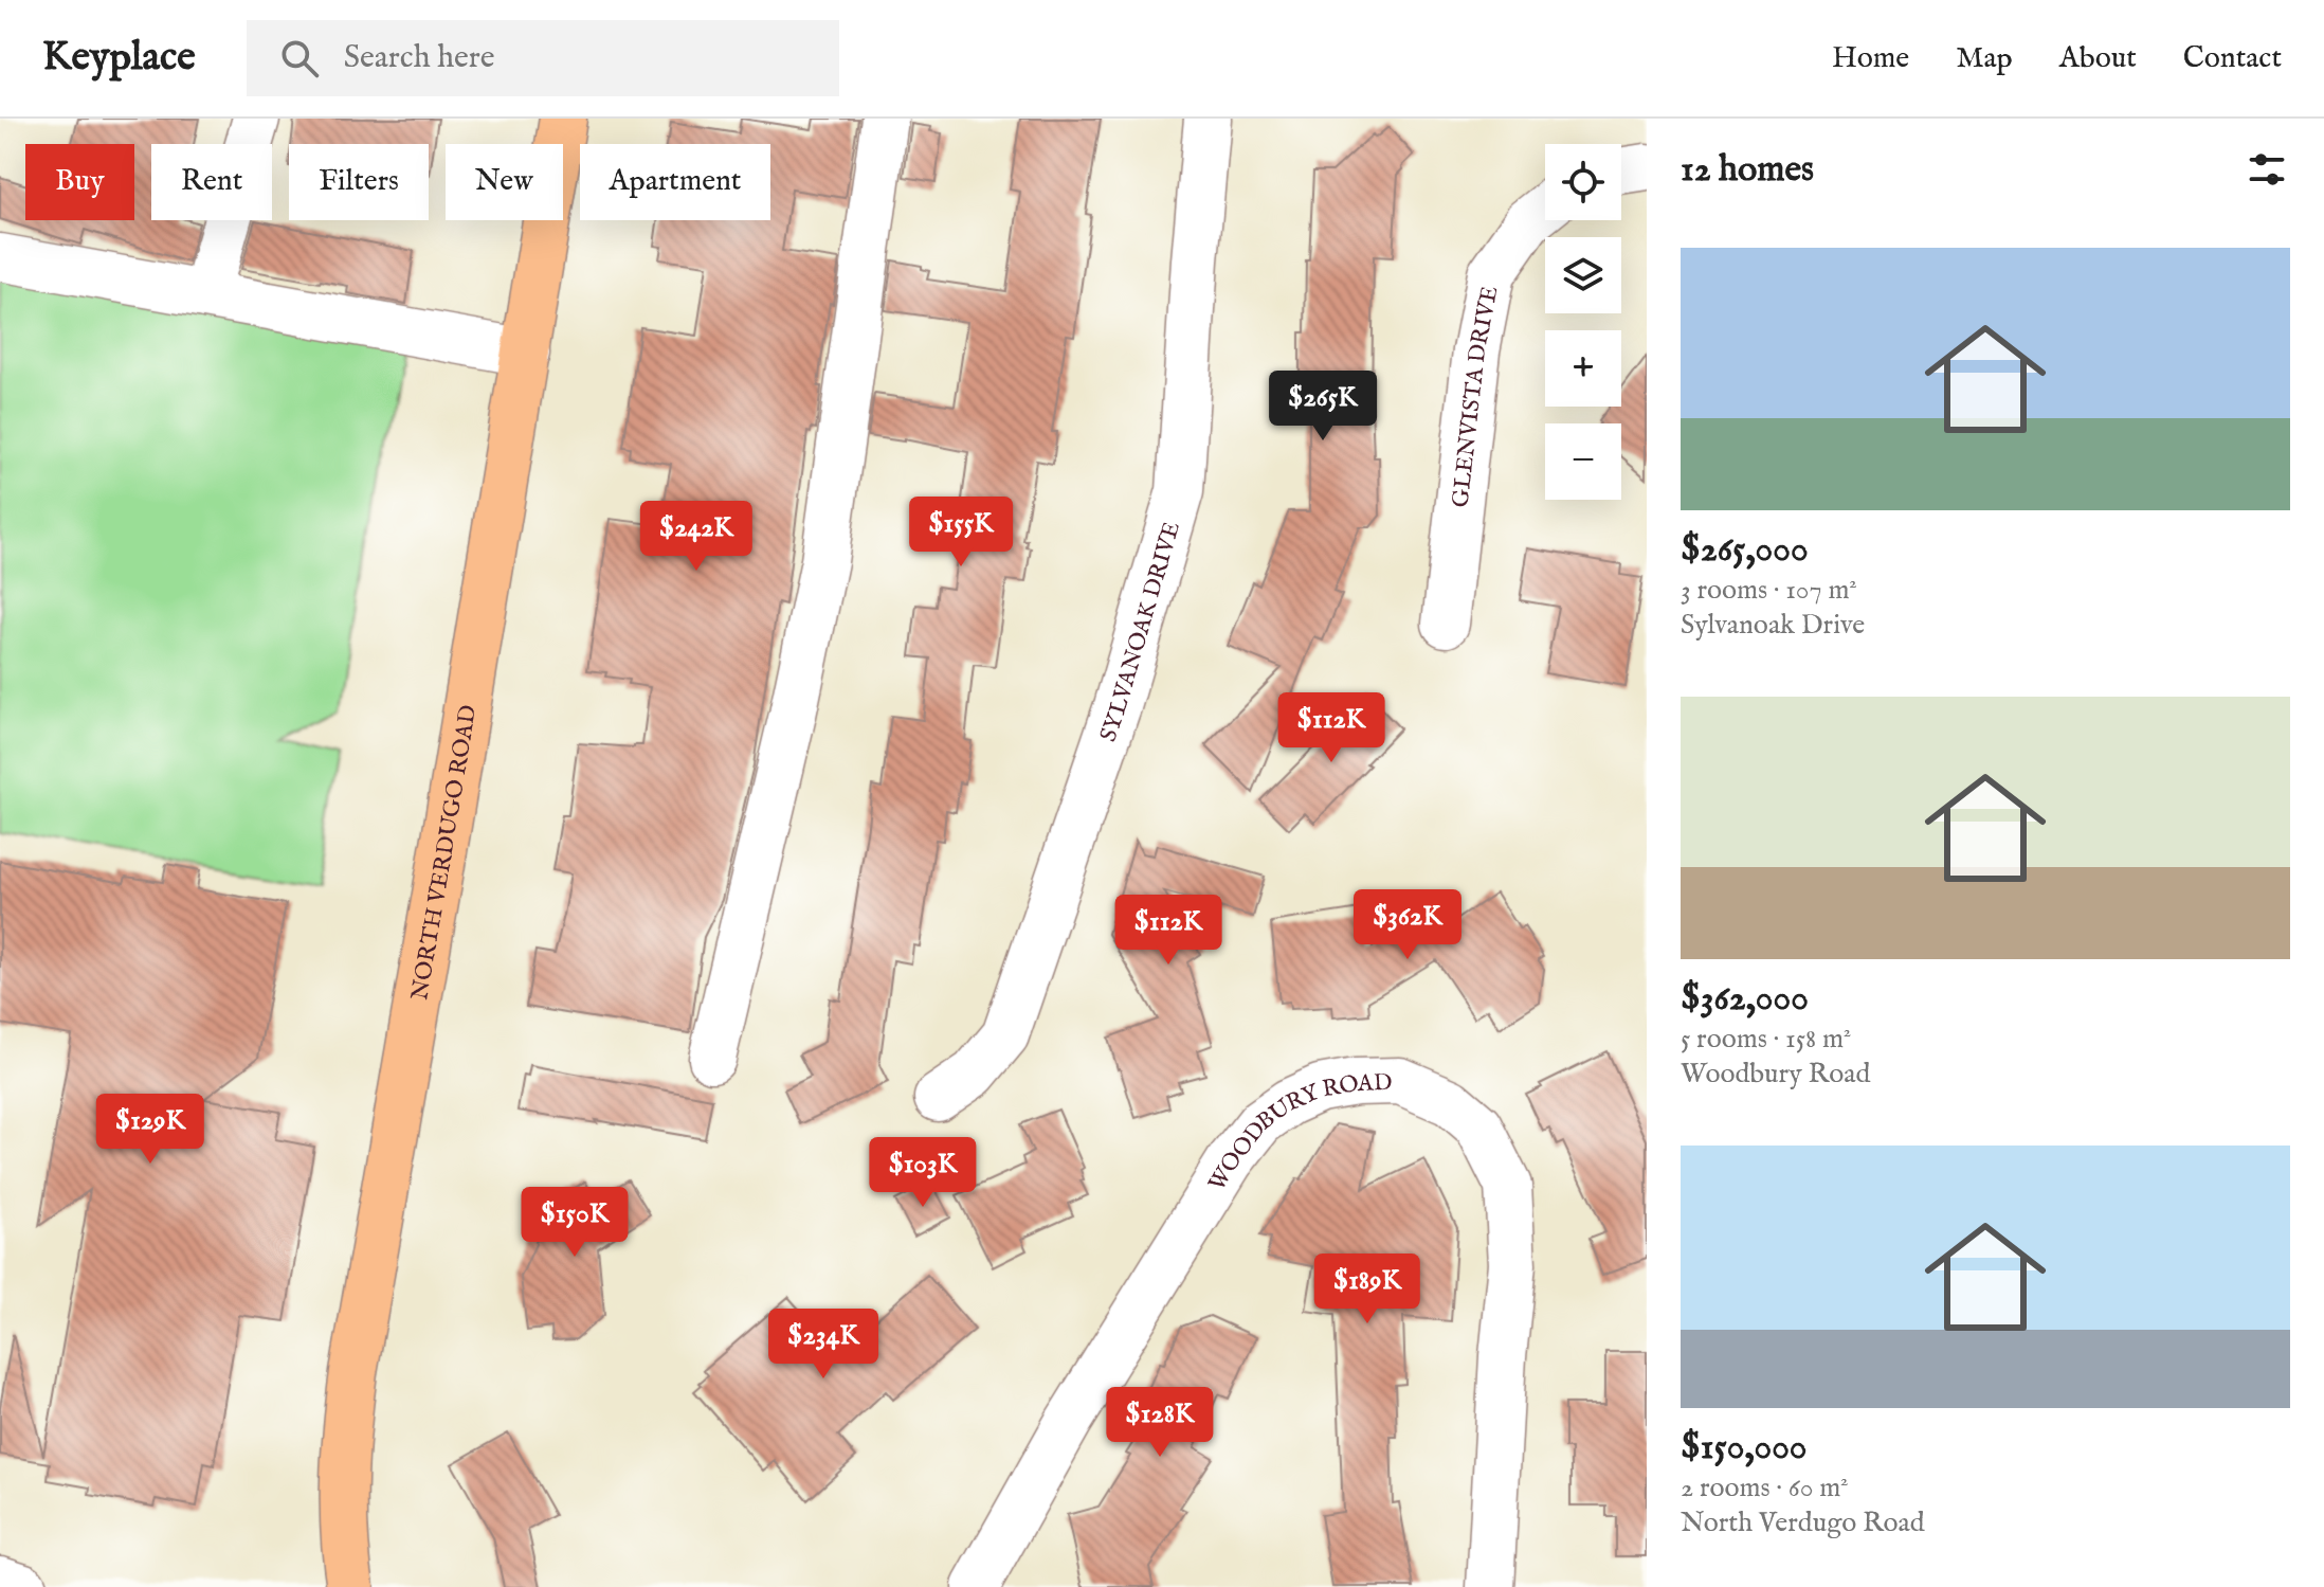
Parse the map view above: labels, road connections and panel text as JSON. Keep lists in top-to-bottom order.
{
  "streets": {
    "main road": ["NORTH VERDUGO ROAD"],
    "street": ["GLENVISTA DRIVE", "SYLVANOAK DRIVE", "WOODBURY ROAD"]
  },
  "page": {
    "header": "Keyplace",
    "search": "Search here",
    "nav": [
      "Home",
      "Map",
      "About",
      "Contact"
    ],
    "heading": "12 homes",
    "map_buttons": ["+", "−"],
    "chip": [
      "Buy",
      "Rent",
      "Filters",
      "New",
      "Apartment"
    ],
    "list": [
      {
        "name": "$265,000",
        "note": "3 rooms · 107 m² · Sylvanoak Drive"
      },
      {
        "name": "$362,000",
        "note": "5 rooms · 158 m² · Woodbury Road"
      },
      {
        "name": "$150,000",
        "note": "2 rooms · 60 m² · North Verdugo Road"
      }
    ],
    "price": [
      "$265K",
      "$155K",
      "$242K",
      "$112K",
      "$362K",
      "$112K",
      "$129K",
      "$103K",
      "$150K",
      "$189K",
      "$234K",
      "$128K"
    ]
  }
}
